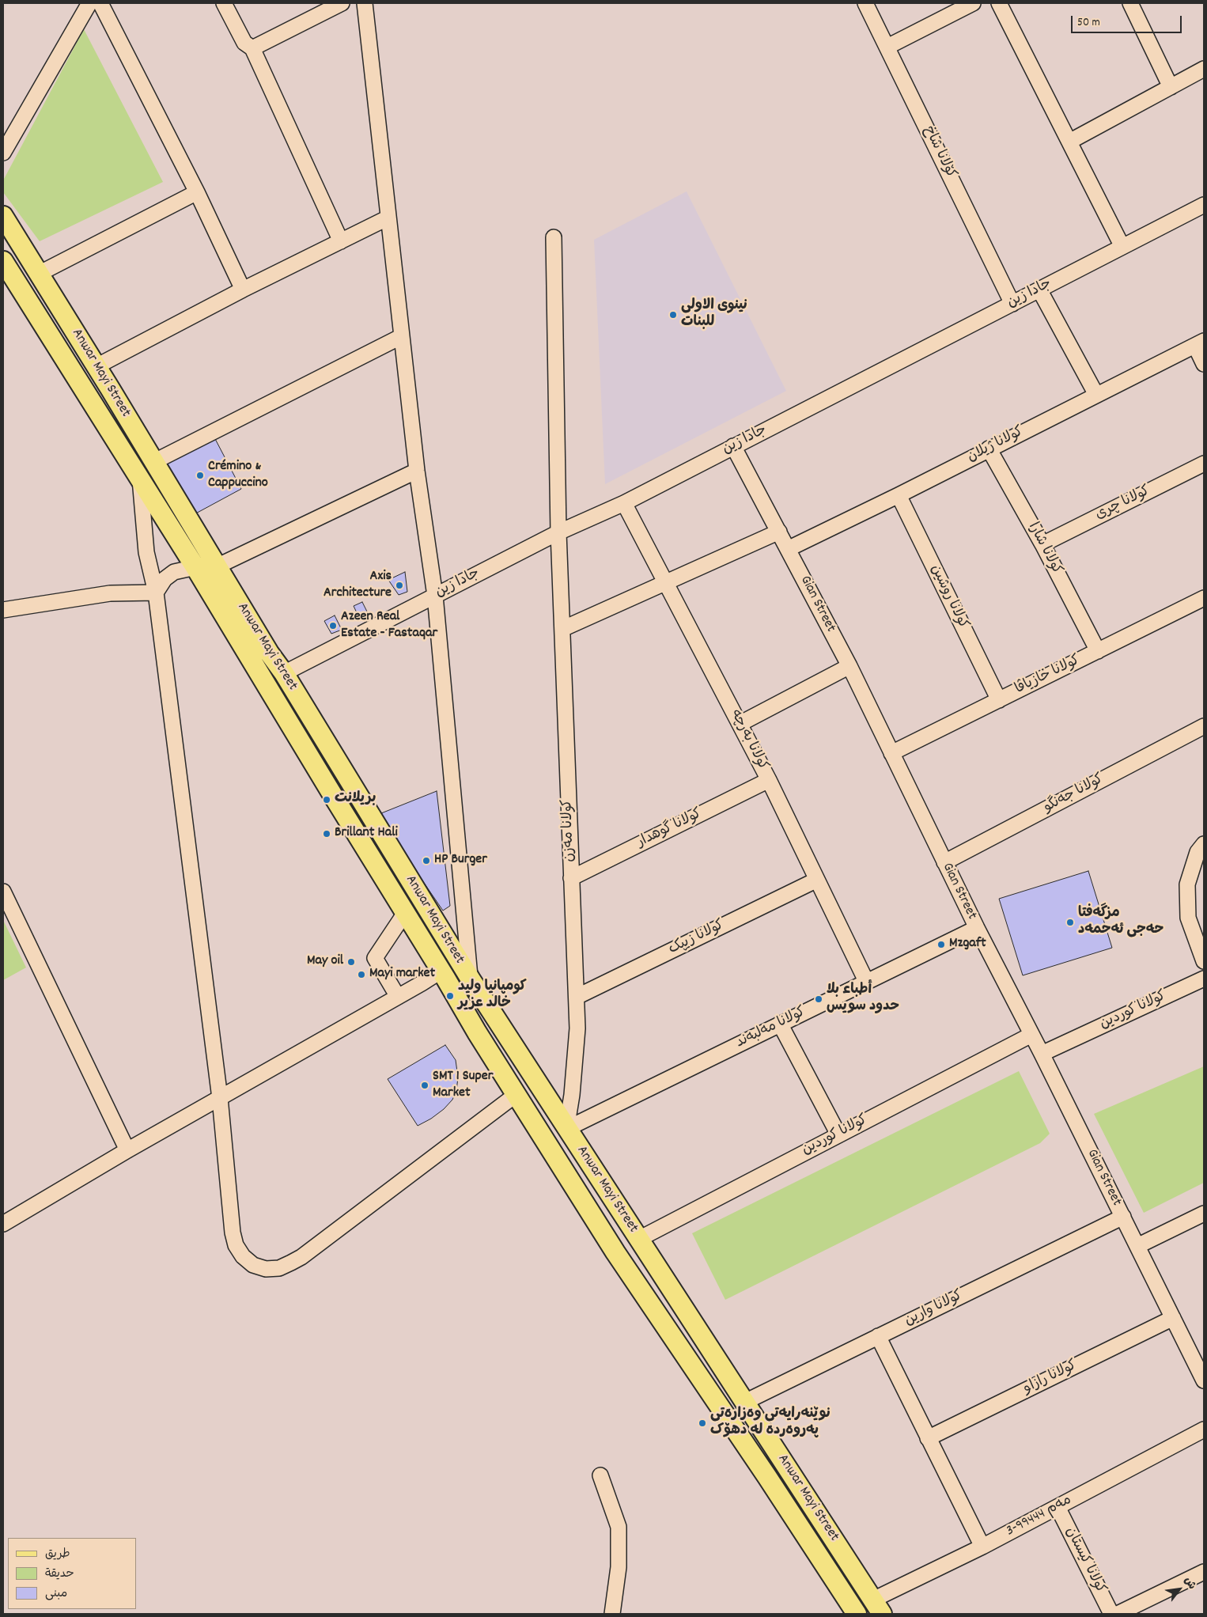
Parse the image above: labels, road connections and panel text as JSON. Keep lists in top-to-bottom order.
{
  "streets": {
    "main road": ["Anwar Mayi Street"],
    "street": [
      "کۆلانا شاخ",
      "جادا زین",
      "کولانا ژیلان",
      "کولانا چری",
      "کولانا شارا",
      "کولانا روشین",
      "Gian Street",
      "کولانا خازیاڤا",
      "کولانا بەرچە",
      "کولانا جەنگو",
      "کولانا گوهدار",
      "کولانا مەزن",
      "کولانا زیپک",
      "کولانا کوردین",
      "کولانا مەلبەند",
      "کولانا وارین",
      "کولانا رازاو",
      "مەم 99444-3",
      "کولانا کیستان"
    ]
  },
  "crossings": [
    ["کۆلانا شاخ", "جادا زین"],
    ["جادا زین", "Anwar Mayi Street"],
    ["جادا زین", "Gian Street"],
    ["جادا زین", "کولانا بەرچە"],
    ["جادا زین", "کولانا مەزن"],
    ["Anwar Mayi Street", "کولانا مەزن"],
    ["Anwar Mayi Street", "کولانا کوردین"],
    ["Anwar Mayi Street", "کولانا مەلبەند"],
    ["Anwar Mayi Street", "کولانا وارین"],
    ["Anwar Mayi Street", "مەم 99444-3"],
    ["کولانا ژیلان", "کولانا شارا"],
    ["کولانا ژیلان", "کولانا روشین"],
    ["کولانا ژیلان", "Gian Street"],
    ["کولانا چری", "کولانا شارا"],
    ["کولانا شارا", "کولانا خازیاڤا"],
    ["کولانا روشین", "کولانا خازیاڤا"],
    ["Gian Street", "کولانا خازیاڤا"],
    ["Gian Street", "کولانا جەنگو"],
    ["Gian Street", "کولانا کوردین"],
    ["Gian Street", "کولانا مەلبەند"],
    ["Gian Street", "کولانا وارین"],
    ["Gian Street", "کولانا رازاو"],
    ["کولانا بەرچە", "کولانا گوهدار"],
    ["کولانا بەرچە", "کولانا زیپک"],
    ["کولانا بەرچە", "کولانا مەلبەند"],
    ["کولانا گوهدار", "کولانا مەزن"],
    ["کولانا مەزن", "کولانا زیپک"],
    ["کولانا مەزن", "کولانا مەلبەند"],
    ["مەم 99444-3", "کولانا کیستان"]
  ],
  "places": [
    "نينوى الاولى للبنات",
    "Crémino & Cappuccino",
    "Axis Architecture",
    "Azeen Real Estate - Fastaqar",
    "بریلانت",
    "Brillant Hali",
    "HP Burger",
    "مزگەفتا حەجی ئەحمەد",
    "Mzgaft",
    "May oil",
    "Mayi market",
    "كومپانيا وليد خالد عزير",
    "أطباء بلا حدود سويس",
    "SMT 1 Super Market",
    "نوێنەرایەتی وەزارەتی پەروەردە لە دهۆک"
  ],
  "legend": ["طريق", "حديقة", "مبنى"],
  "scale_bar": "50 m",
  "north": "top right"
}
